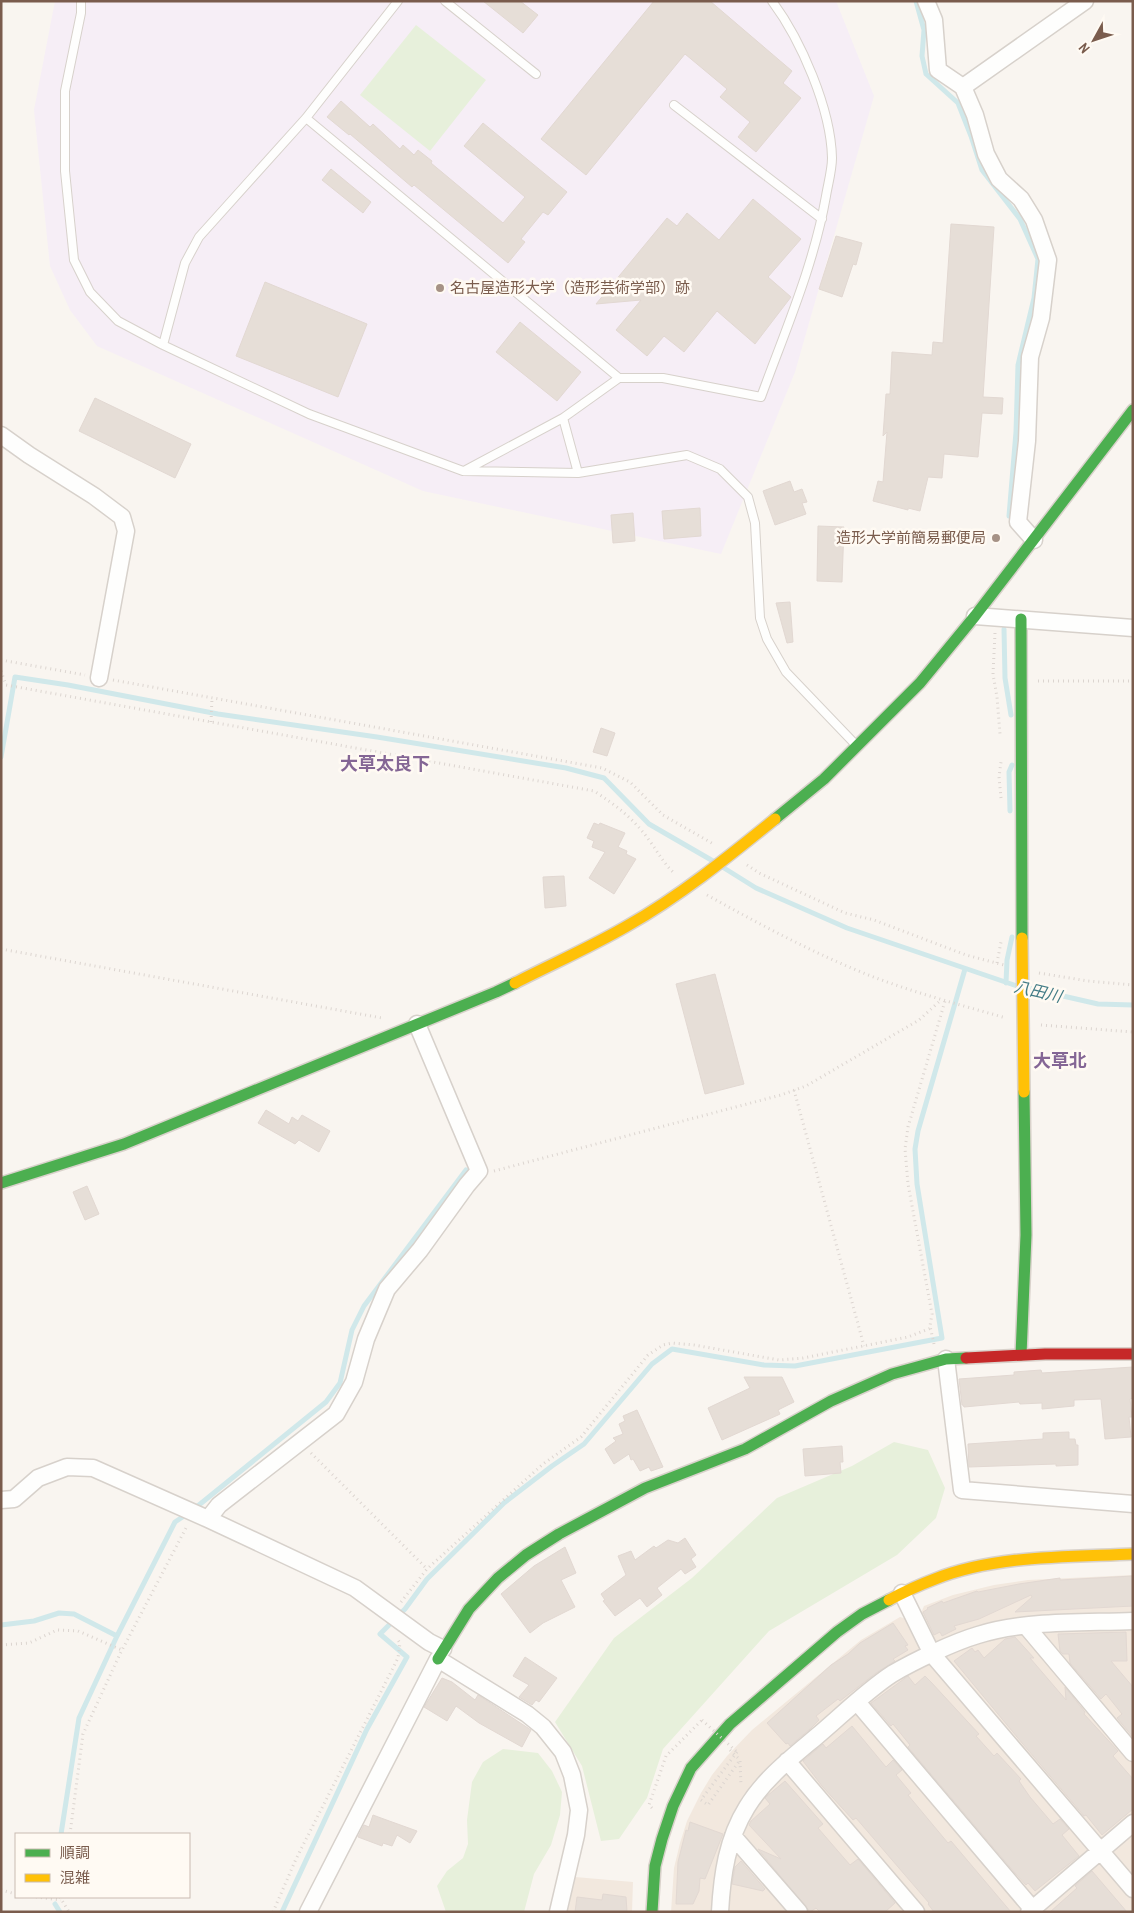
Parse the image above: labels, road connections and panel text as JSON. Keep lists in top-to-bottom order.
{
  "districts": ["大草太良下", "大草北"],
  "water": ["八田川"],
  "places": ["名古屋造形大学（造形芸術学部）跡", "造形大学前簡易郵便局"],
  "legend": ["順調", "混雑"],
  "north": "bottom left"
}
